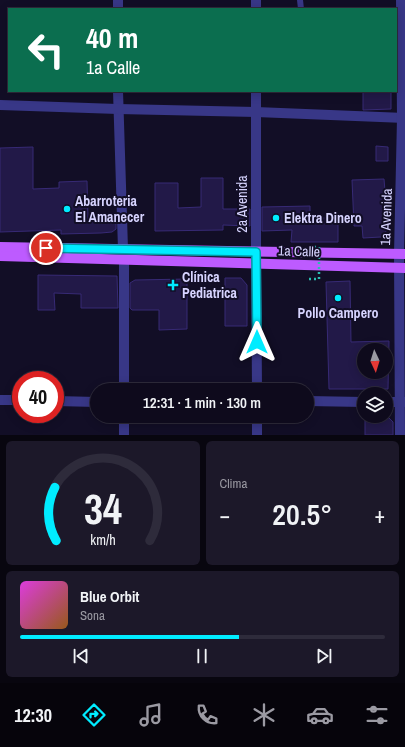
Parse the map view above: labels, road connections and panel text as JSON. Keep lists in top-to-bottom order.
{
  "streets": {
    "main road": ["1a Calle"],
    "street": ["2a Avenida", "1a Avenida"]
  },
  "crossings": [
    ["2a Avenida", "1a Calle"],
    ["1a Avenida", "1a Calle"]
  ],
  "places": {
    "other": ["Abarroteria El Amanecer", "Elektra Dinero", "Pollo Campero"],
    "health": ["Clínica Pediatrica"]
  },
  "north": "bottom",
  "page": {
    "turn": ["40 m", "1a Calle"],
    "limit": "40",
    "trip": "12:31 · 1 min · 130 m",
    "tile": "Clima",
    "heat": ["−", "20.5°", "+"],
    "song": ["Blue Orbit", "Sona"],
    "tabs": "12:30",
    "gauge": ["34", "km/h"]
  }
}
